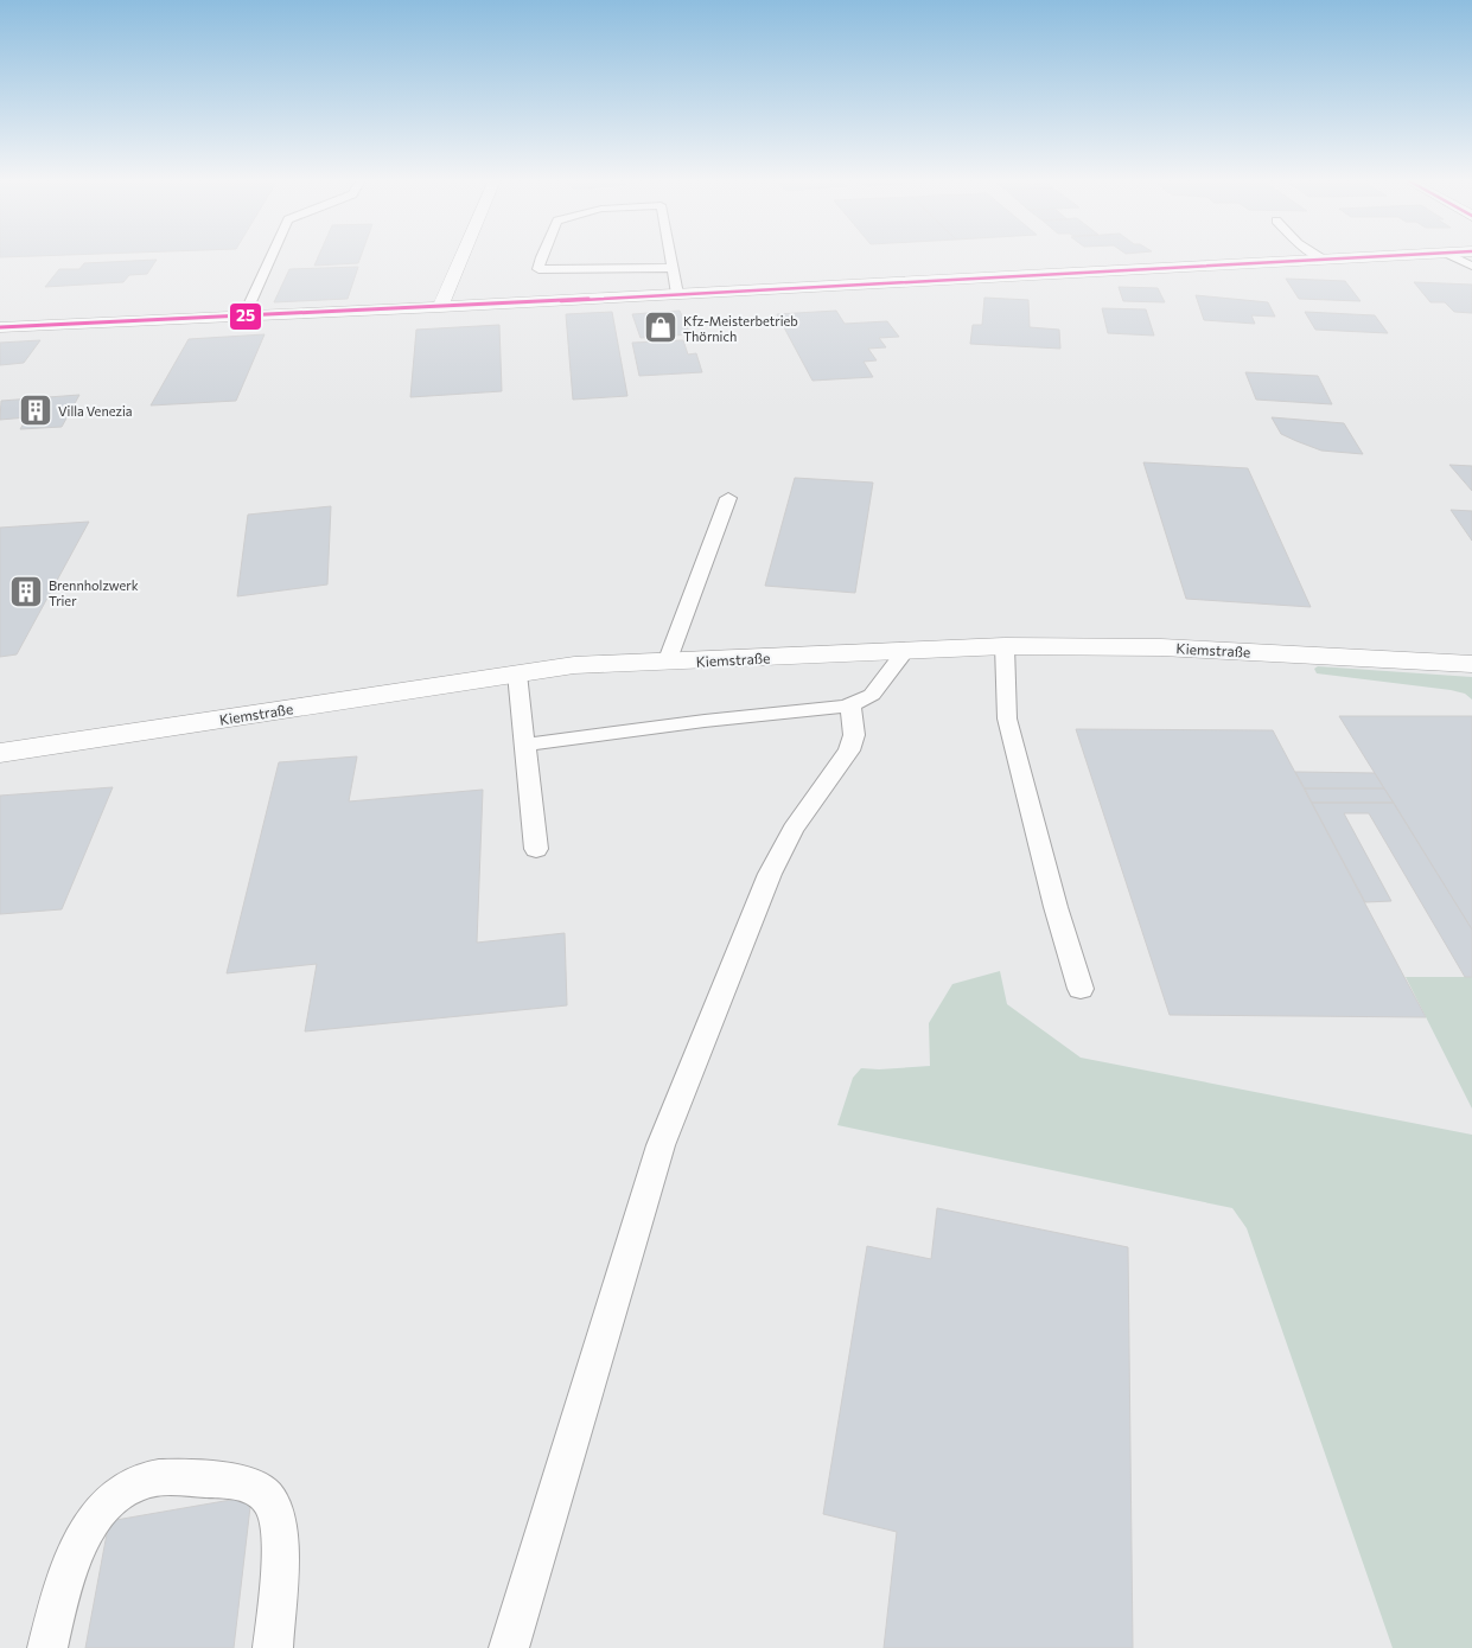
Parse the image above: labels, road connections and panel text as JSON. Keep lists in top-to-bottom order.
{
  "streets": {
    "street": ["Kiemstraße"]
  },
  "places": {
    "shop": ["Kfz-Meisterbetrieb Thörnich"],
    "building": ["Villa Venezia", "Brennholzwerk Trier"]
  },
  "lines": ["transit line 25"]
}
